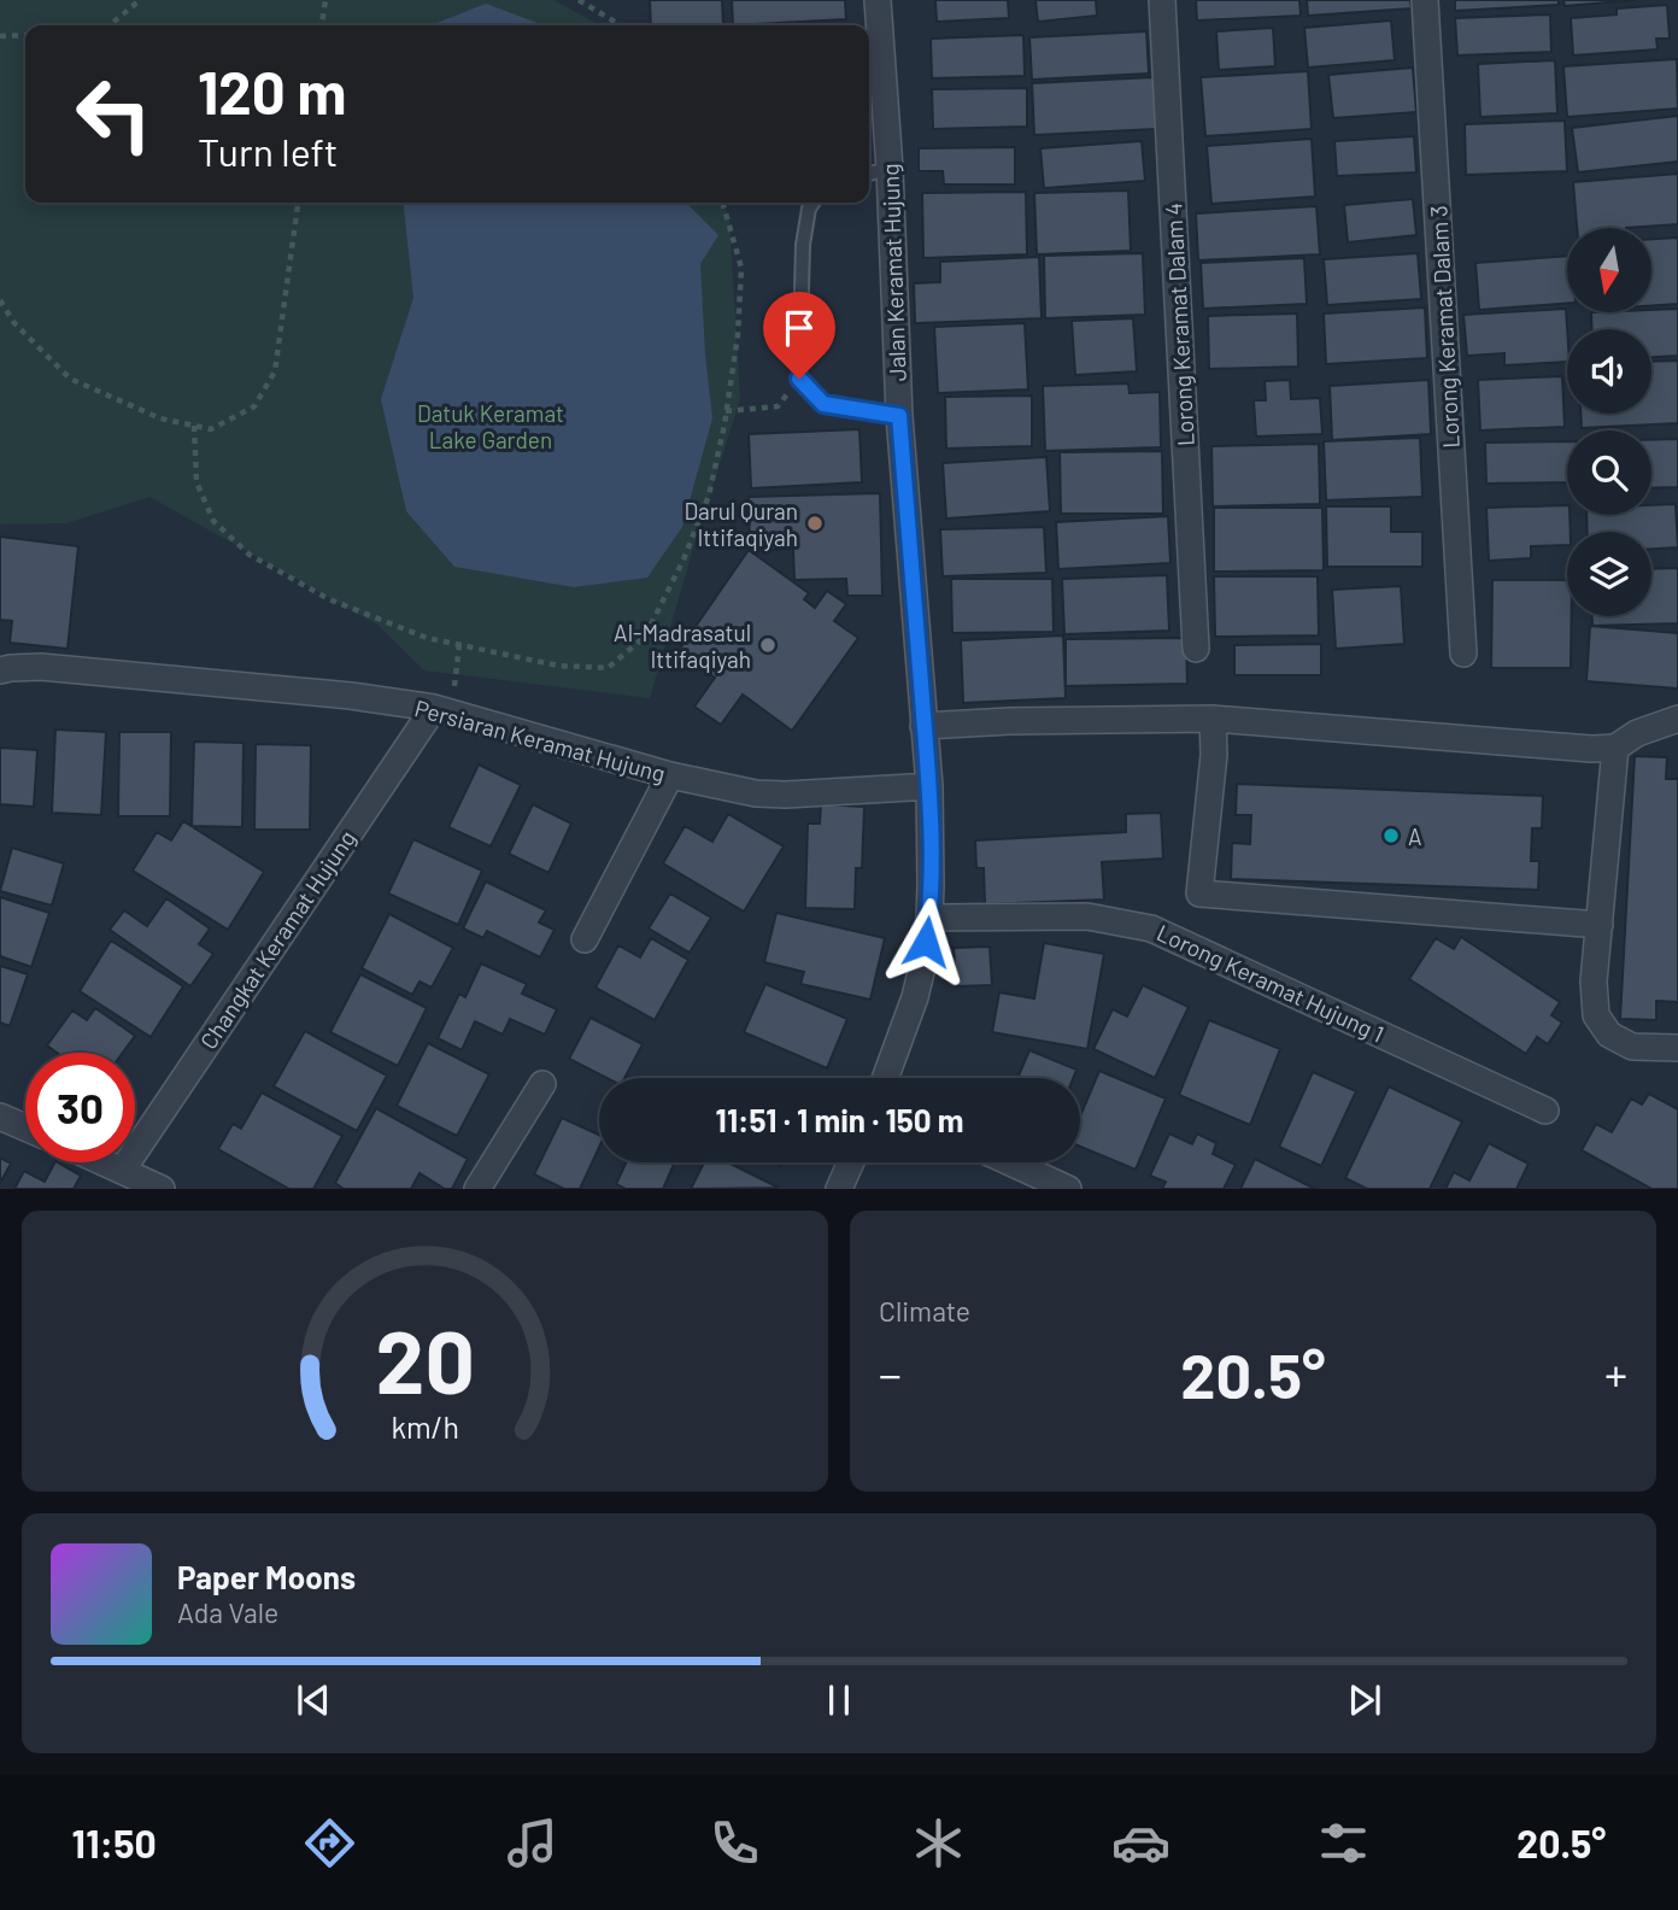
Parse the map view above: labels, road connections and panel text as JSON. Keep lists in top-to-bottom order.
{
  "streets": {
    "street": [
      "Jalan Keramat Hujung",
      "Lorong Keramat Dalam 4",
      "Lorong Keramat Dalam 3",
      "Persiaran Keramat Hujung",
      "Changkat Keramat Hujung",
      "Lorong Keramat Hujung 1"
    ]
  },
  "crossings": [
    ["Jalan Keramat Hujung", "Persiaran Keramat Hujung"],
    ["Jalan Keramat Hujung", "Lorong Keramat Hujung 1"],
    ["Persiaran Keramat Hujung", "Changkat Keramat Hujung"]
  ],
  "parks": ["Datuk Keramat Lake Garden"],
  "places": ["Darul Quran Ittifaqiyah", "Al-Madrasatul Ittifaqiyah", "A"],
  "north": "bottom",
  "page": {
    "turn": ["120 m", "Turn left"],
    "limit": "30",
    "trip": "11:51 · 1 min · 150 m",
    "tile": "Climate",
    "heat": ["−", "20.5°", "+"],
    "song": ["Paper Moons", "Ada Vale"],
    "tabs": ["11:50", "20.5°"],
    "gauge": ["20", "km/h"]
  }
}
